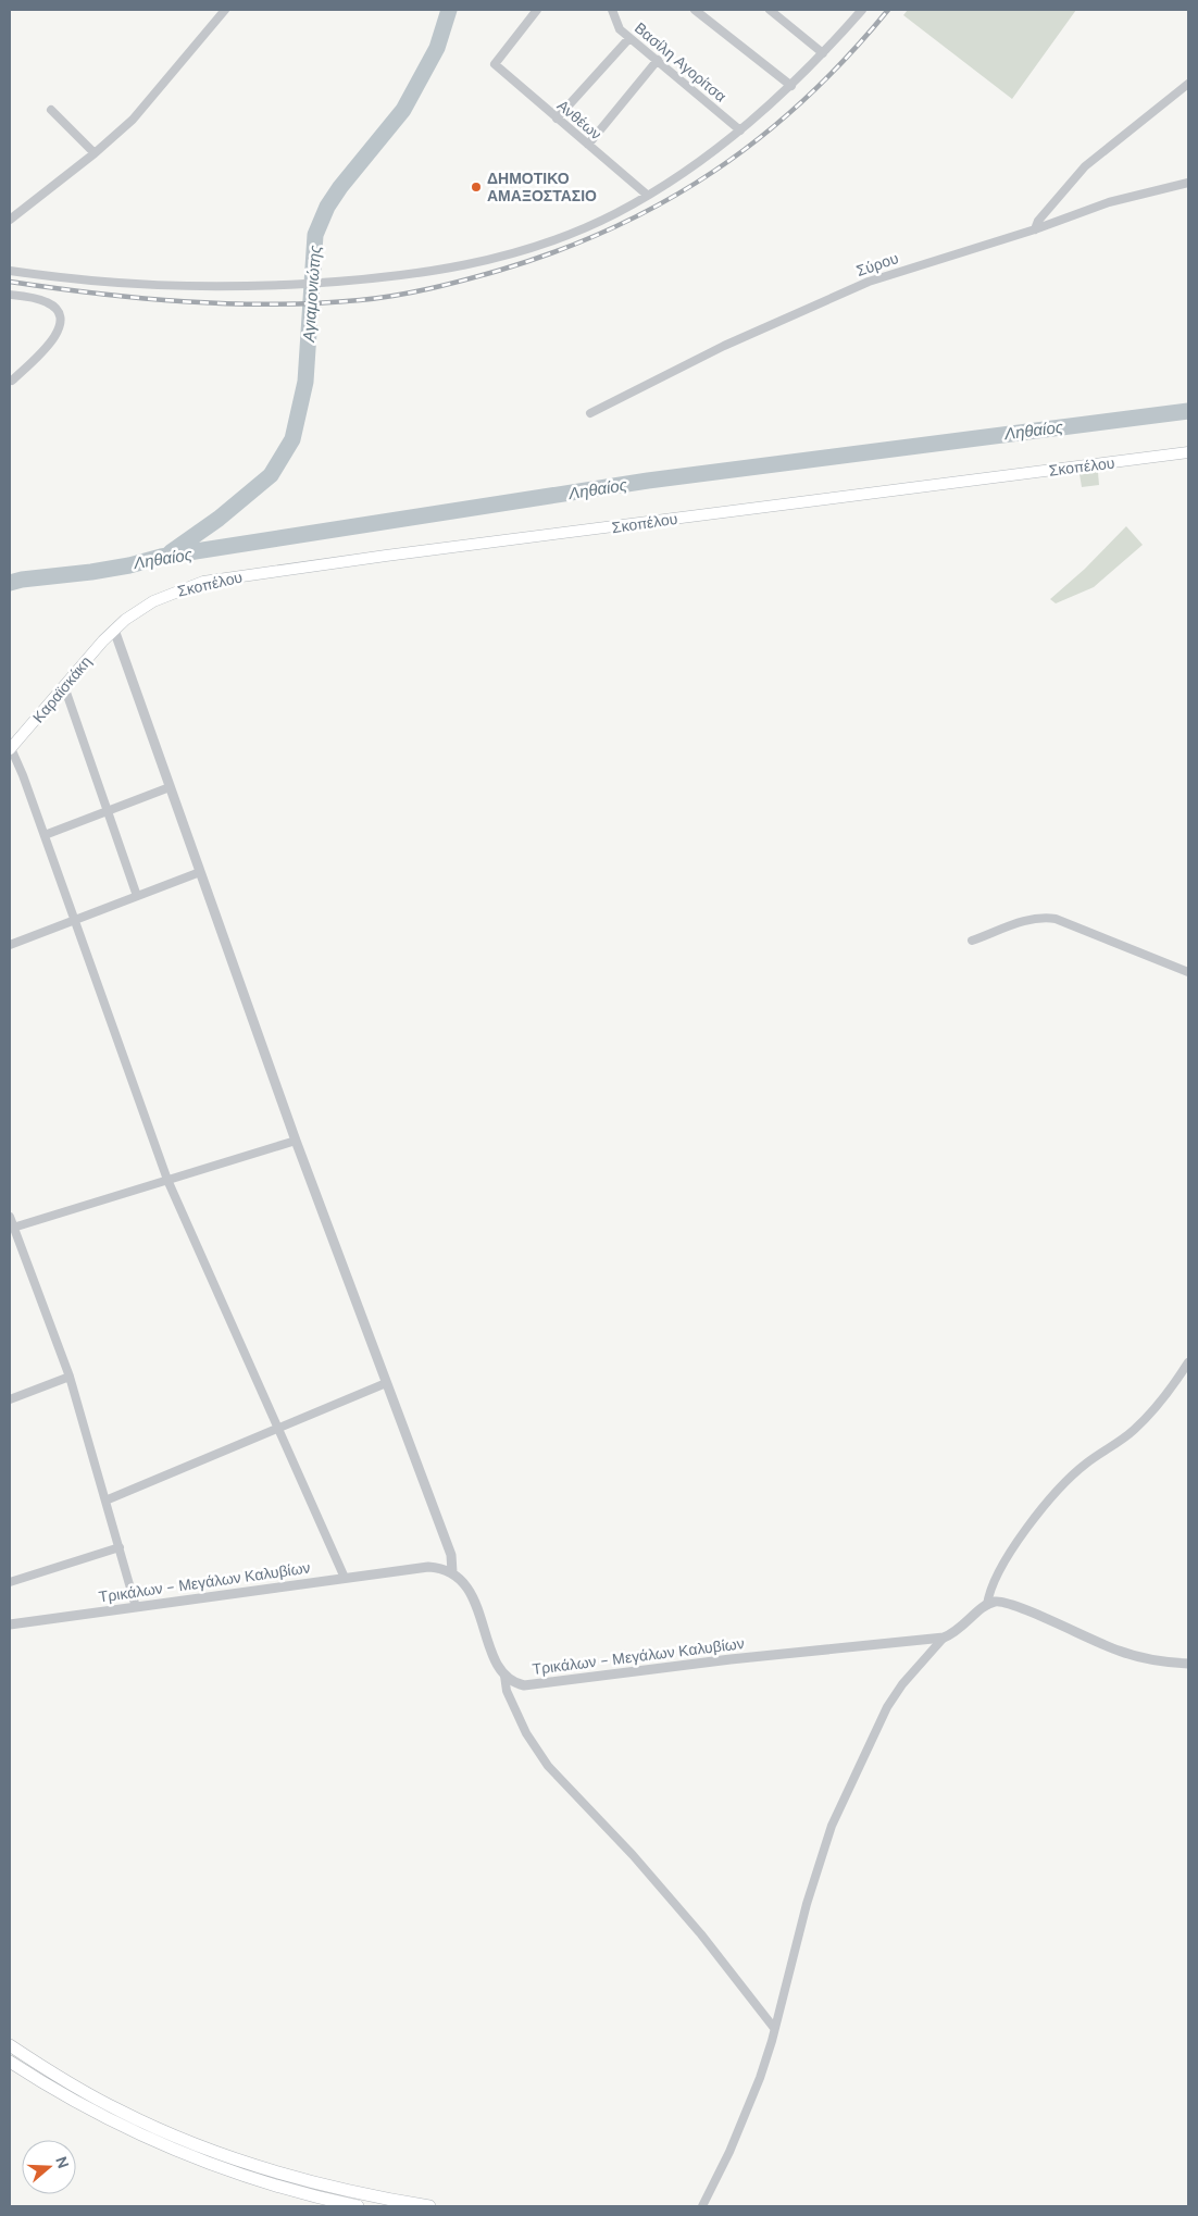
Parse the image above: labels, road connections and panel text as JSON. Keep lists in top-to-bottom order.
{
  "streets": {
    "main road": ["Σκοπέλου", "Καραϊσκάκη"],
    "street": [
      "Βασίλη Αγορίτσα",
      "Ανθέων",
      "Σύρου",
      "Τρικάλων - Μεγάλων Καλυβίων"
    ]
  },
  "crossings": [
    ["Σκοπέλου", "Καραϊσκάκη"]
  ],
  "water": ["Αγιαμονιώτης", "Ληθαίος"],
  "places": ["ΔΗΜΟΤΙΚΟ ΑΜΑΞΟΣΤΑΣΙΟ"],
  "north": "right"
}
